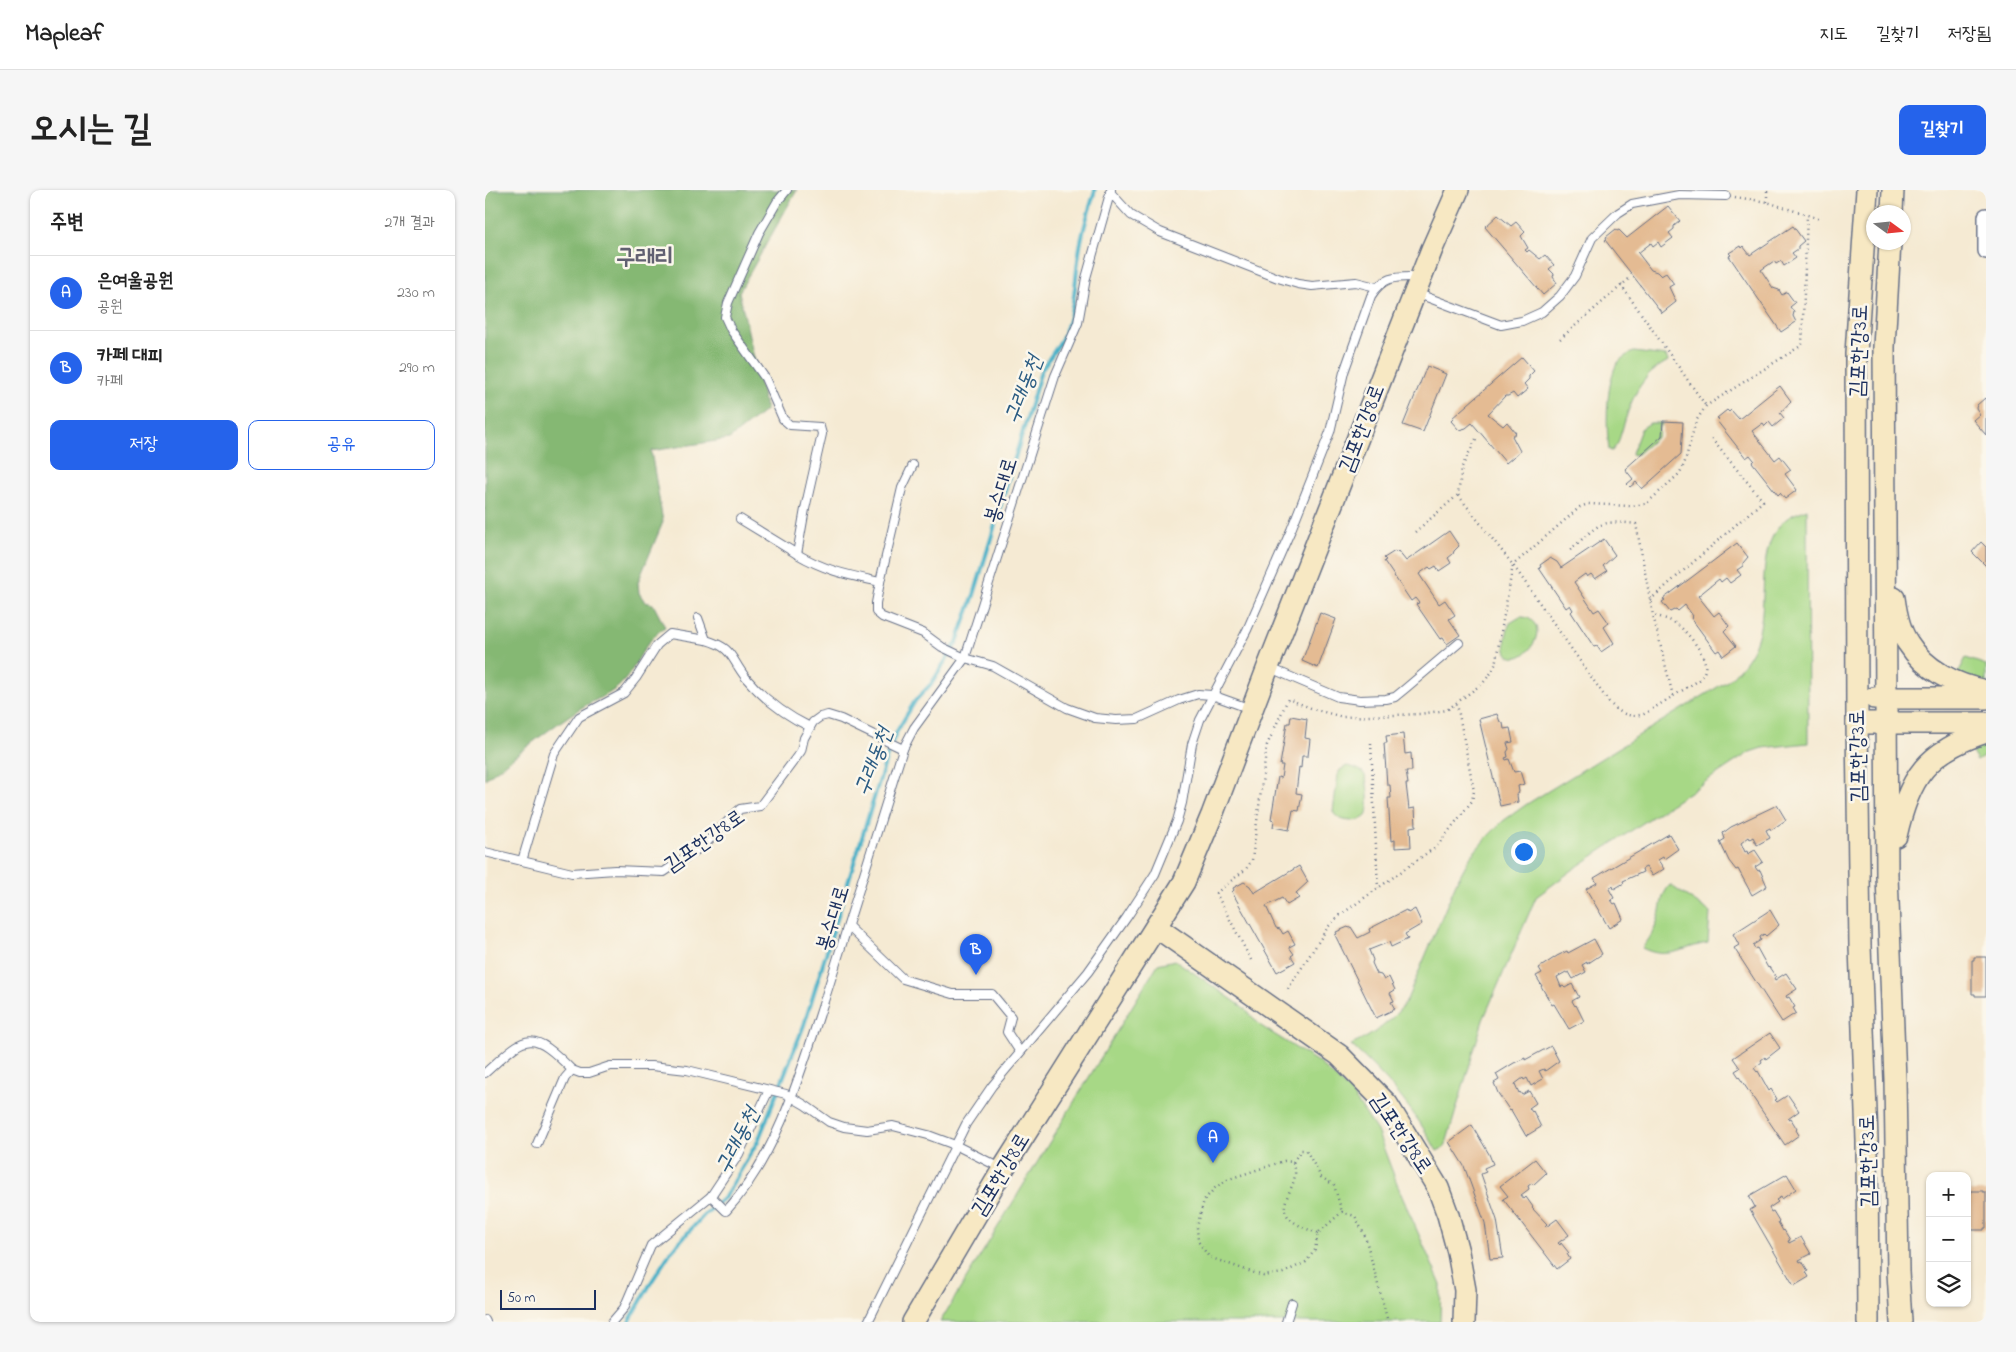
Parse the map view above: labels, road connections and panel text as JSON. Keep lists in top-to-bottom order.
{
  "streets": {
    "street": ["김포한강3로", "김포한강8로"],
    "lane": ["봉수대로"]
  },
  "districts": ["구래리"],
  "water": ["구래동천"],
  "scale_bar": "50 m",
  "north": "right",
  "page": {
    "header": "Mapleaf",
    "nav": ["지도", "길찾기", "저장됨"],
    "title": "오시는 길",
    "buttons": [
      "길찾기",
      ["저장", "공유"]
    ],
    "heading": ["주변", "2개 결과"],
    "list": [
      {
        "mark": "A",
        "name": "은여울공원",
        "note": "공원",
        "value": "230 m"
      },
      {
        "mark": "B",
        "name": "카페 대피",
        "note": "카페",
        "value": "290 m"
      }
    ],
    "pins": ["B", "A"],
    "map_buttons": ["+", "−"],
    "scale": "50 m"
  }
}
